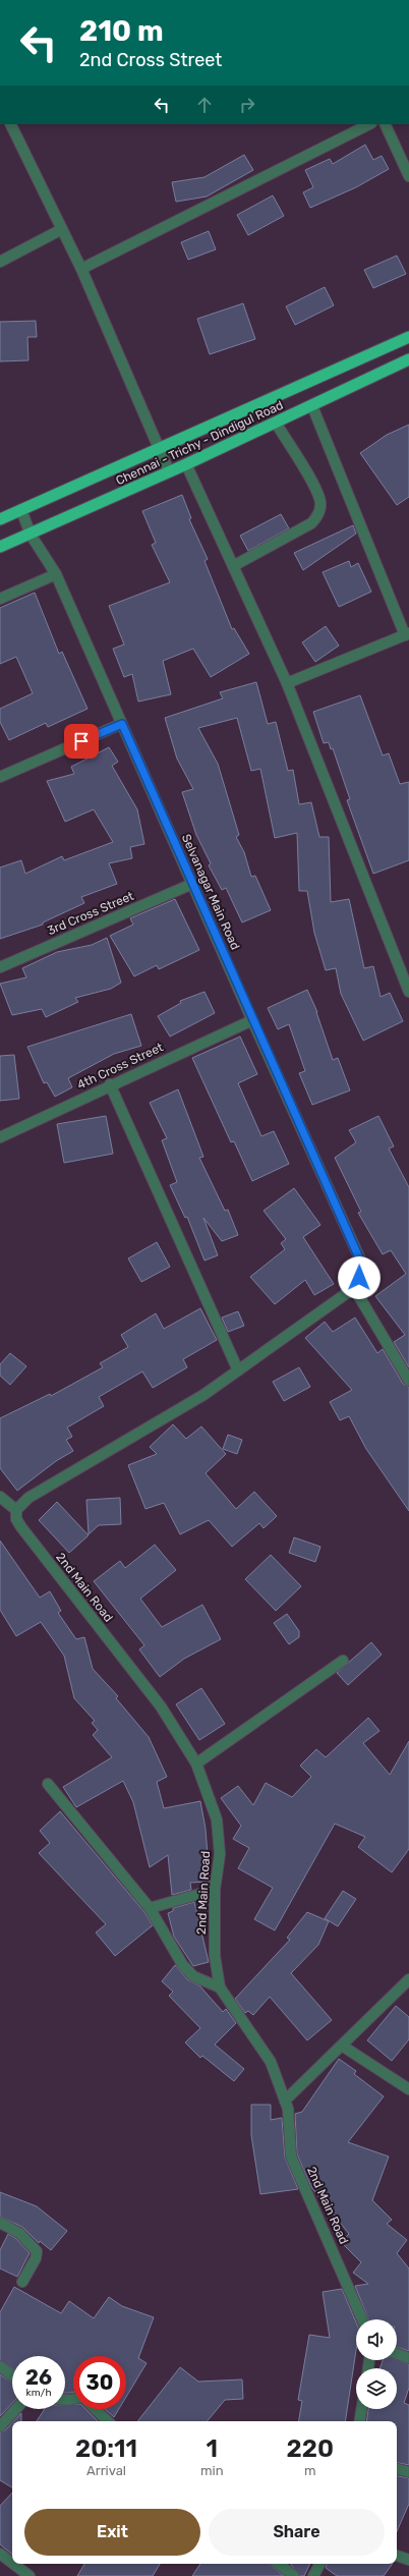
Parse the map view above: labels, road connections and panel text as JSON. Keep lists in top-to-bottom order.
{
  "streets": {
    "highway": ["Chennai - Trichy - Dindigul Road"],
    "street": [
      "Selvanagar Main Road",
      "3rd Cross Street",
      "4th Cross Street",
      "2nd Main Road"
    ]
  },
  "crossings": [
    ["Chennai - Trichy - Dindigul Road", "Selvanagar Main Road"],
    ["Selvanagar Main Road", "3rd Cross Street"],
    ["Selvanagar Main Road", "4th Cross Street"]
  ],
  "page": {
    "turn": ["210 m", "2nd Cross Street"],
    "speed": "26 km/h",
    "limit": "30",
    "eta": [
      "20:11",
      "Arrival",
      "1",
      "min",
      "220",
      "m"
    ],
    "buttons": ["Exit", "Share"]
  }
}
